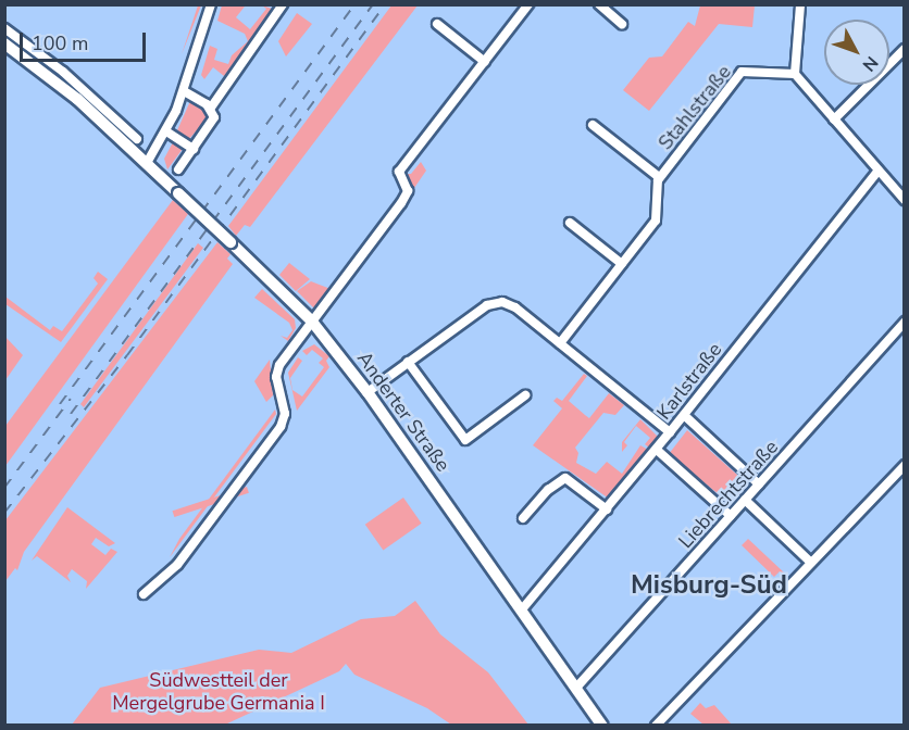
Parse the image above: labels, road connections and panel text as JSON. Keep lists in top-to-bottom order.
{
  "streets": {
    "main road": ["Anderter Straße"],
    "street": ["Stahlstraße", "Karlstraße", "Liebrechtstraße"]
  },
  "crossings": [
    ["Karlstraße", "Anderter Straße"],
    ["Anderter Straße", "Liebrechtstraße"]
  ],
  "districts": ["Misburg-Süd"],
  "parks": ["Südwestteil der Mergelgrube Germania I"],
  "scale_bar": "100 m",
  "north": "bottom right"
}
